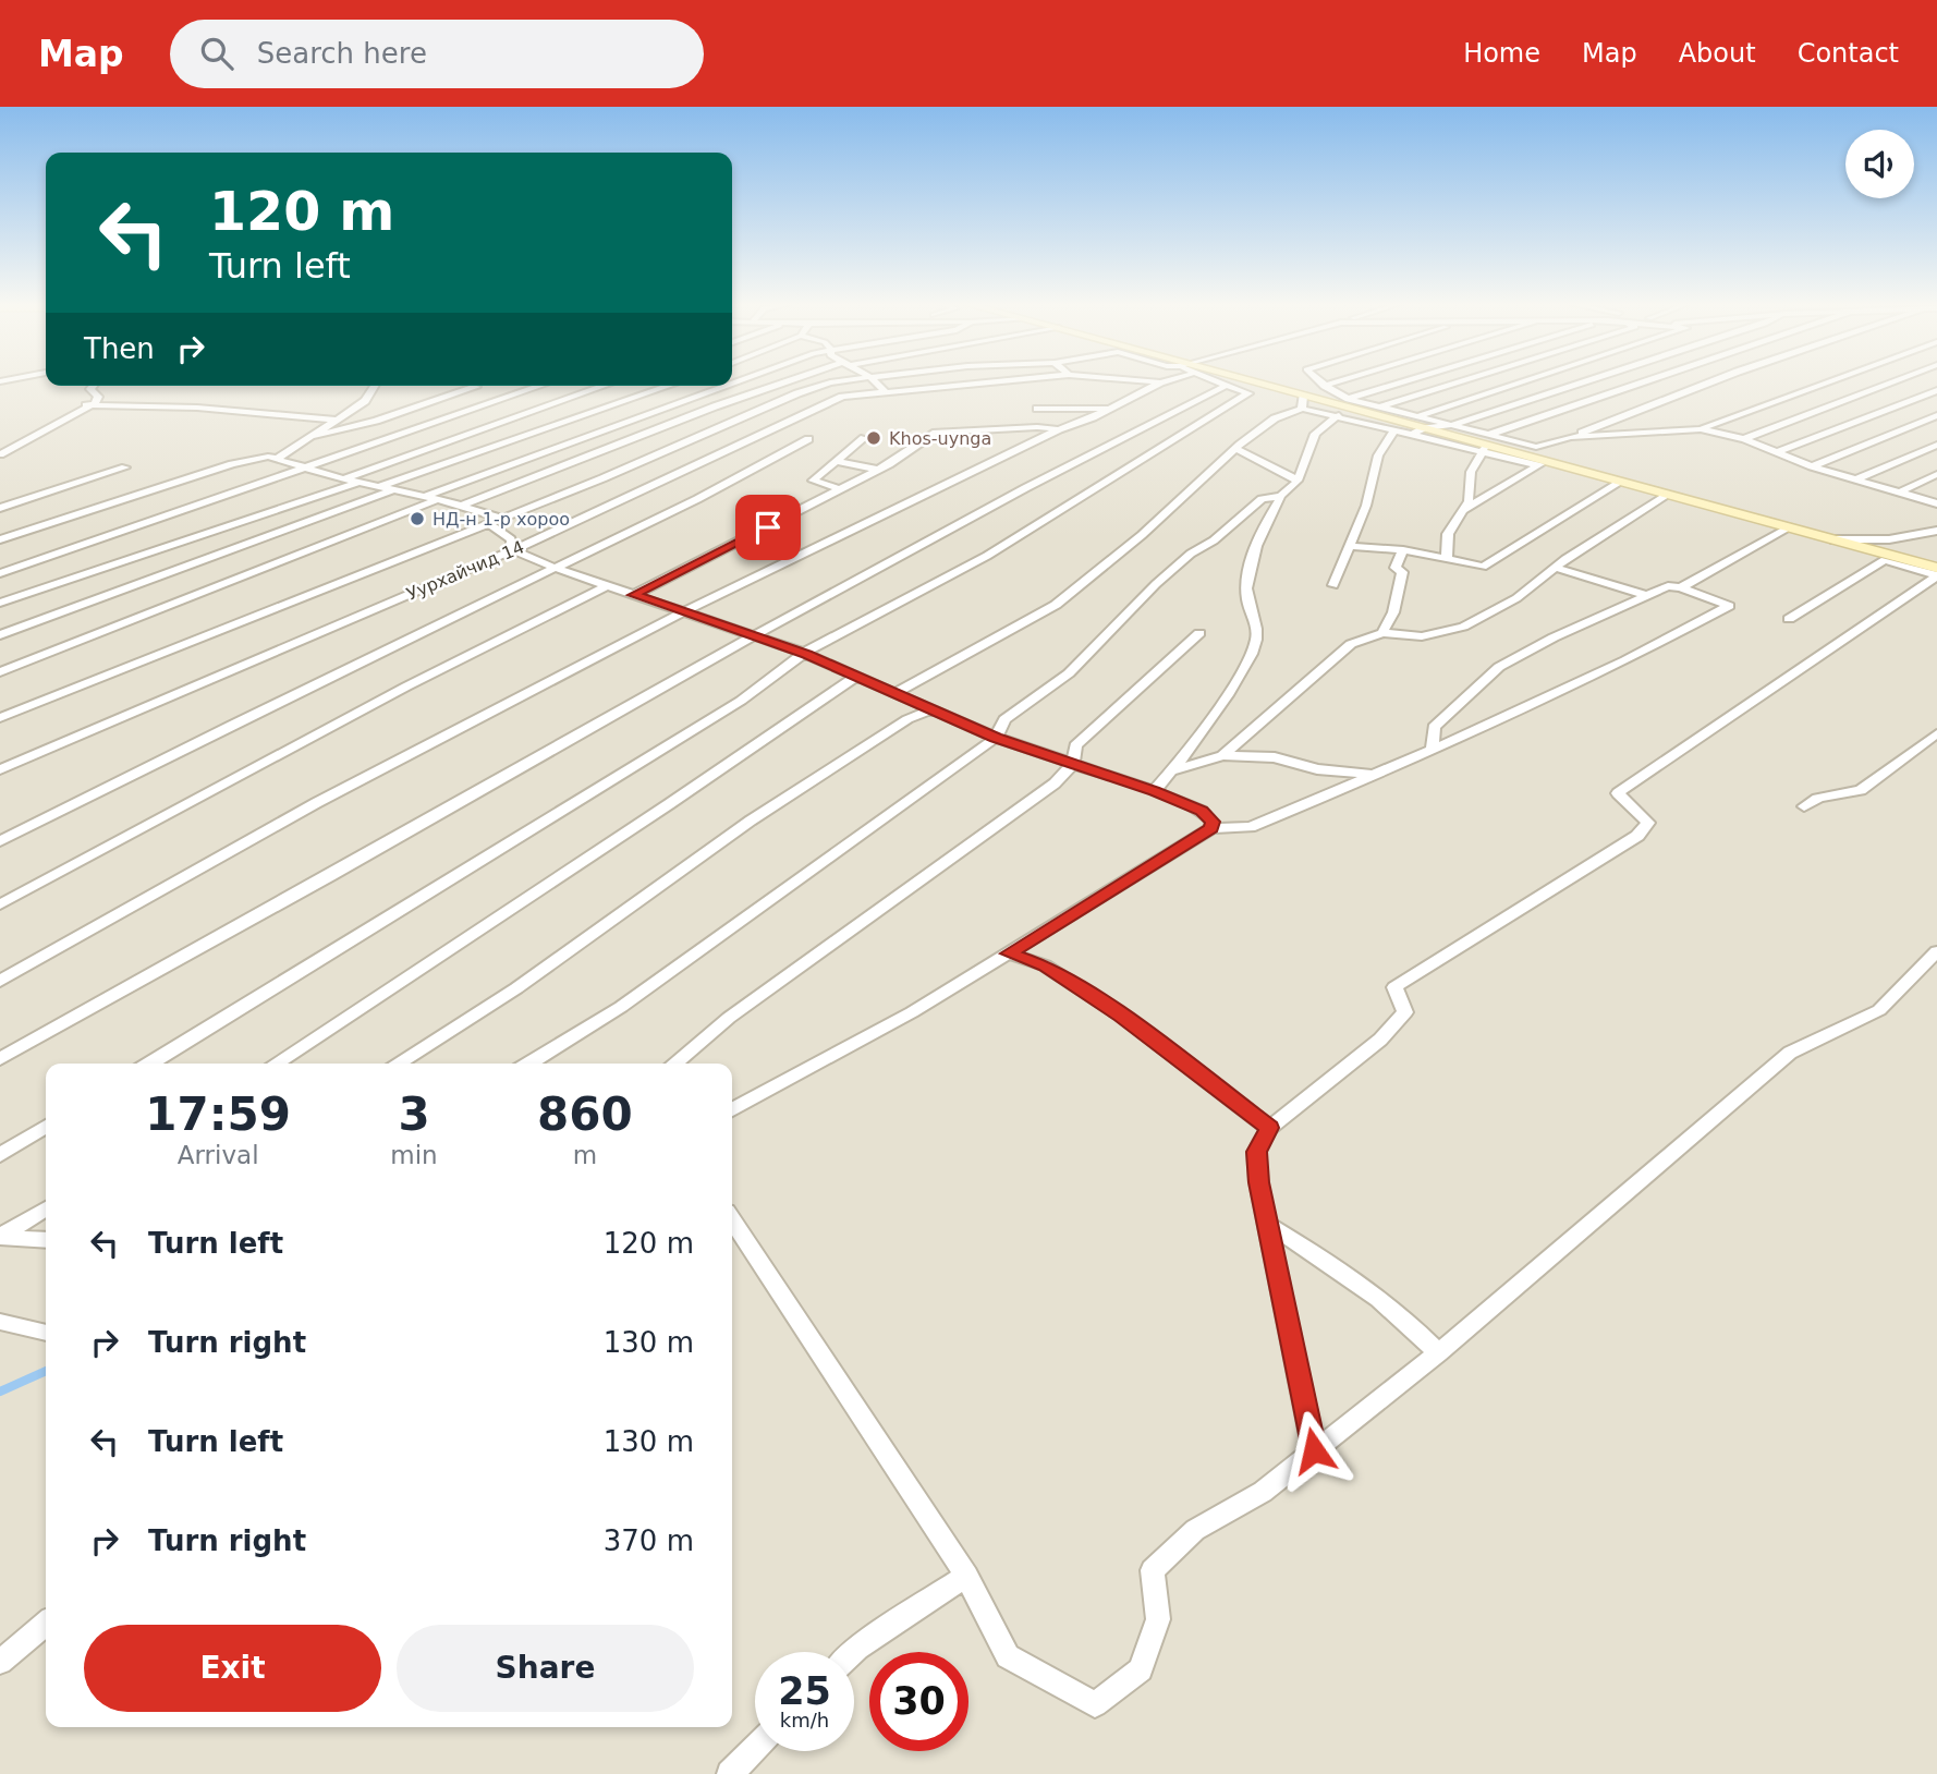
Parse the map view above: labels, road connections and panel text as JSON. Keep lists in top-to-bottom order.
{
  "streets": {
    "street": ["Уурхайчид 14"]
  },
  "places": ["Khos-uynga", "НД-н 1-р хороо"],
  "page": {
    "header": "Map",
    "search": "Search here",
    "nav": [
      "Home",
      "Map",
      "About",
      "Contact"
    ],
    "turn": ["120 m", "Turn left"],
    "then": "Then",
    "eta": [
      "17:59",
      "Arrival",
      "3",
      "min",
      "860",
      "m"
    ],
    "list": [
      {
        "name": "Turn left",
        "value": "120 m"
      },
      {
        "name": "Turn right",
        "value": "130 m"
      },
      {
        "name": "Turn left",
        "value": "130 m"
      },
      {
        "name": "Turn right",
        "value": "370 m"
      }
    ],
    "buttons": ["Exit", "Share"],
    "speed": "25 km/h",
    "limit": "30"
  }
}
